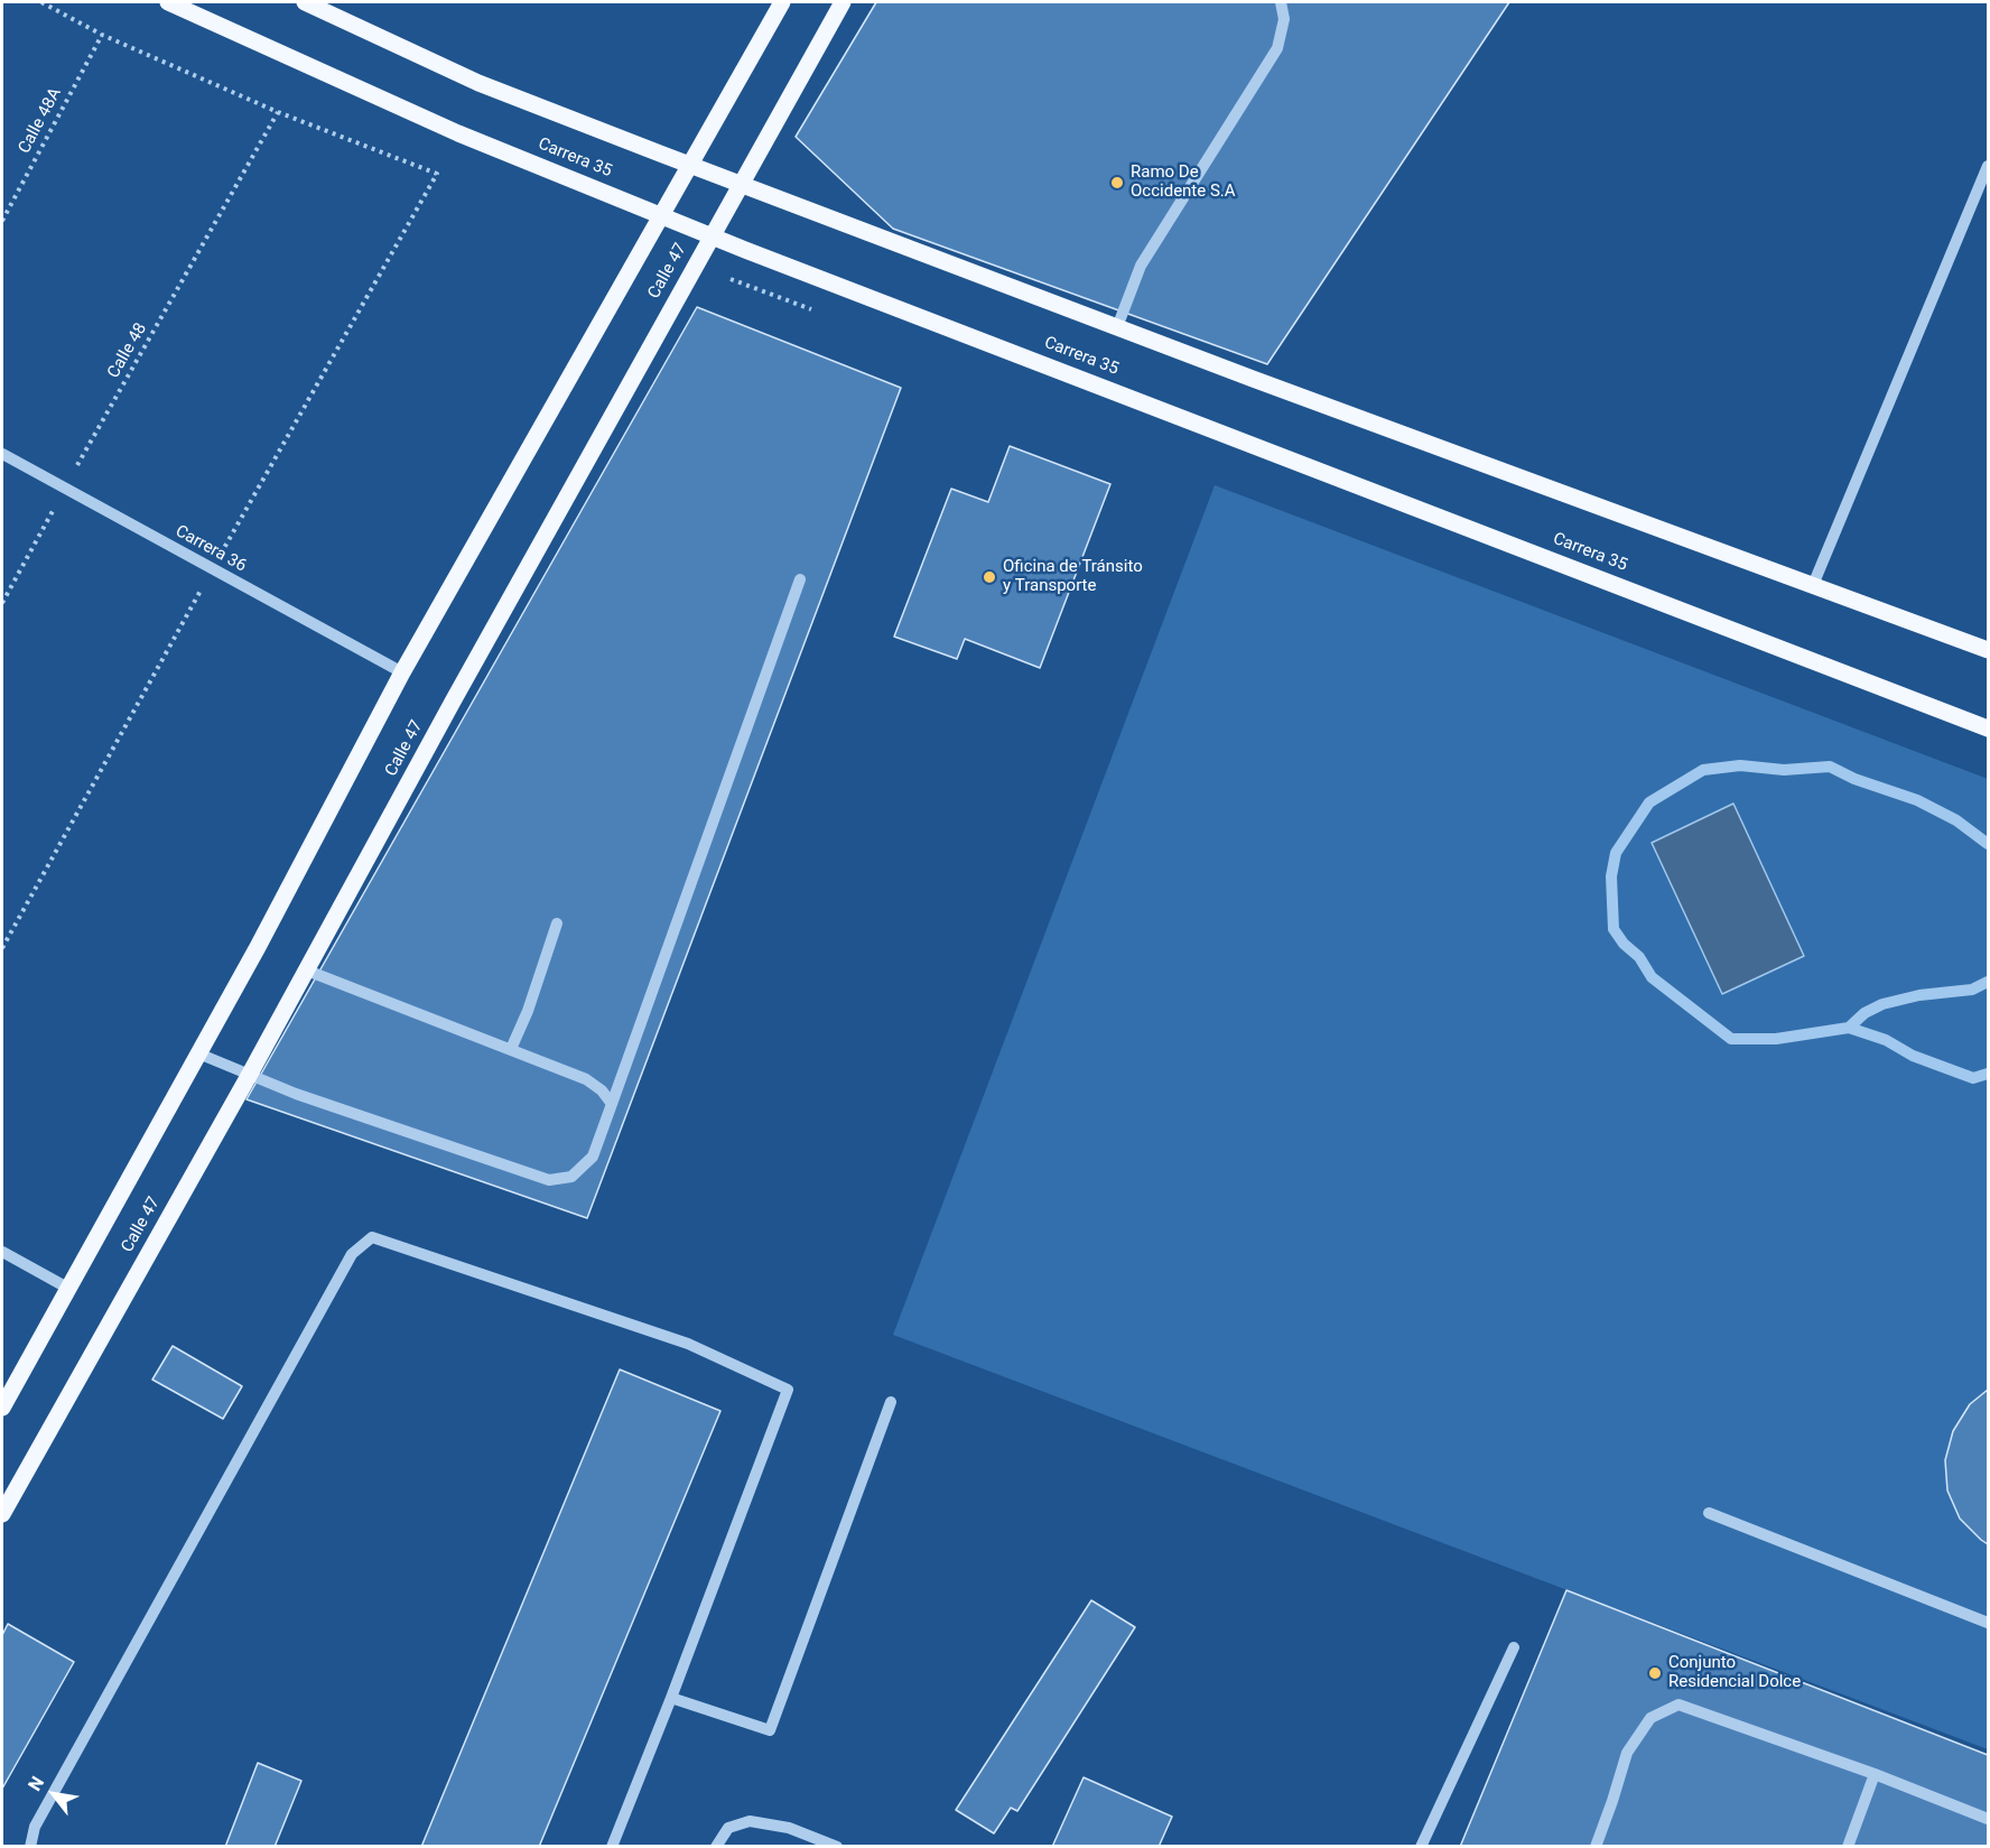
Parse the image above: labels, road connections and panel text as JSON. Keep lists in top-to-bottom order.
{
  "streets": {
    "main road": ["Carrera 35", "Calle 47"],
    "street": ["Carrera 36"],
    "path": ["Calle 48A", "Calle 48"]
  },
  "crossings": [
    ["Carrera 35", "Calle 47"],
    ["Calle 47", "Carrera 36"],
    ["Calle 48", "Carrera 36"]
  ],
  "places": ["Ramo De Occidente S.A", "Oficina de Tránsito y Transporte", "Conjunto Residencial Dolce"],
  "north": "top left"
}
